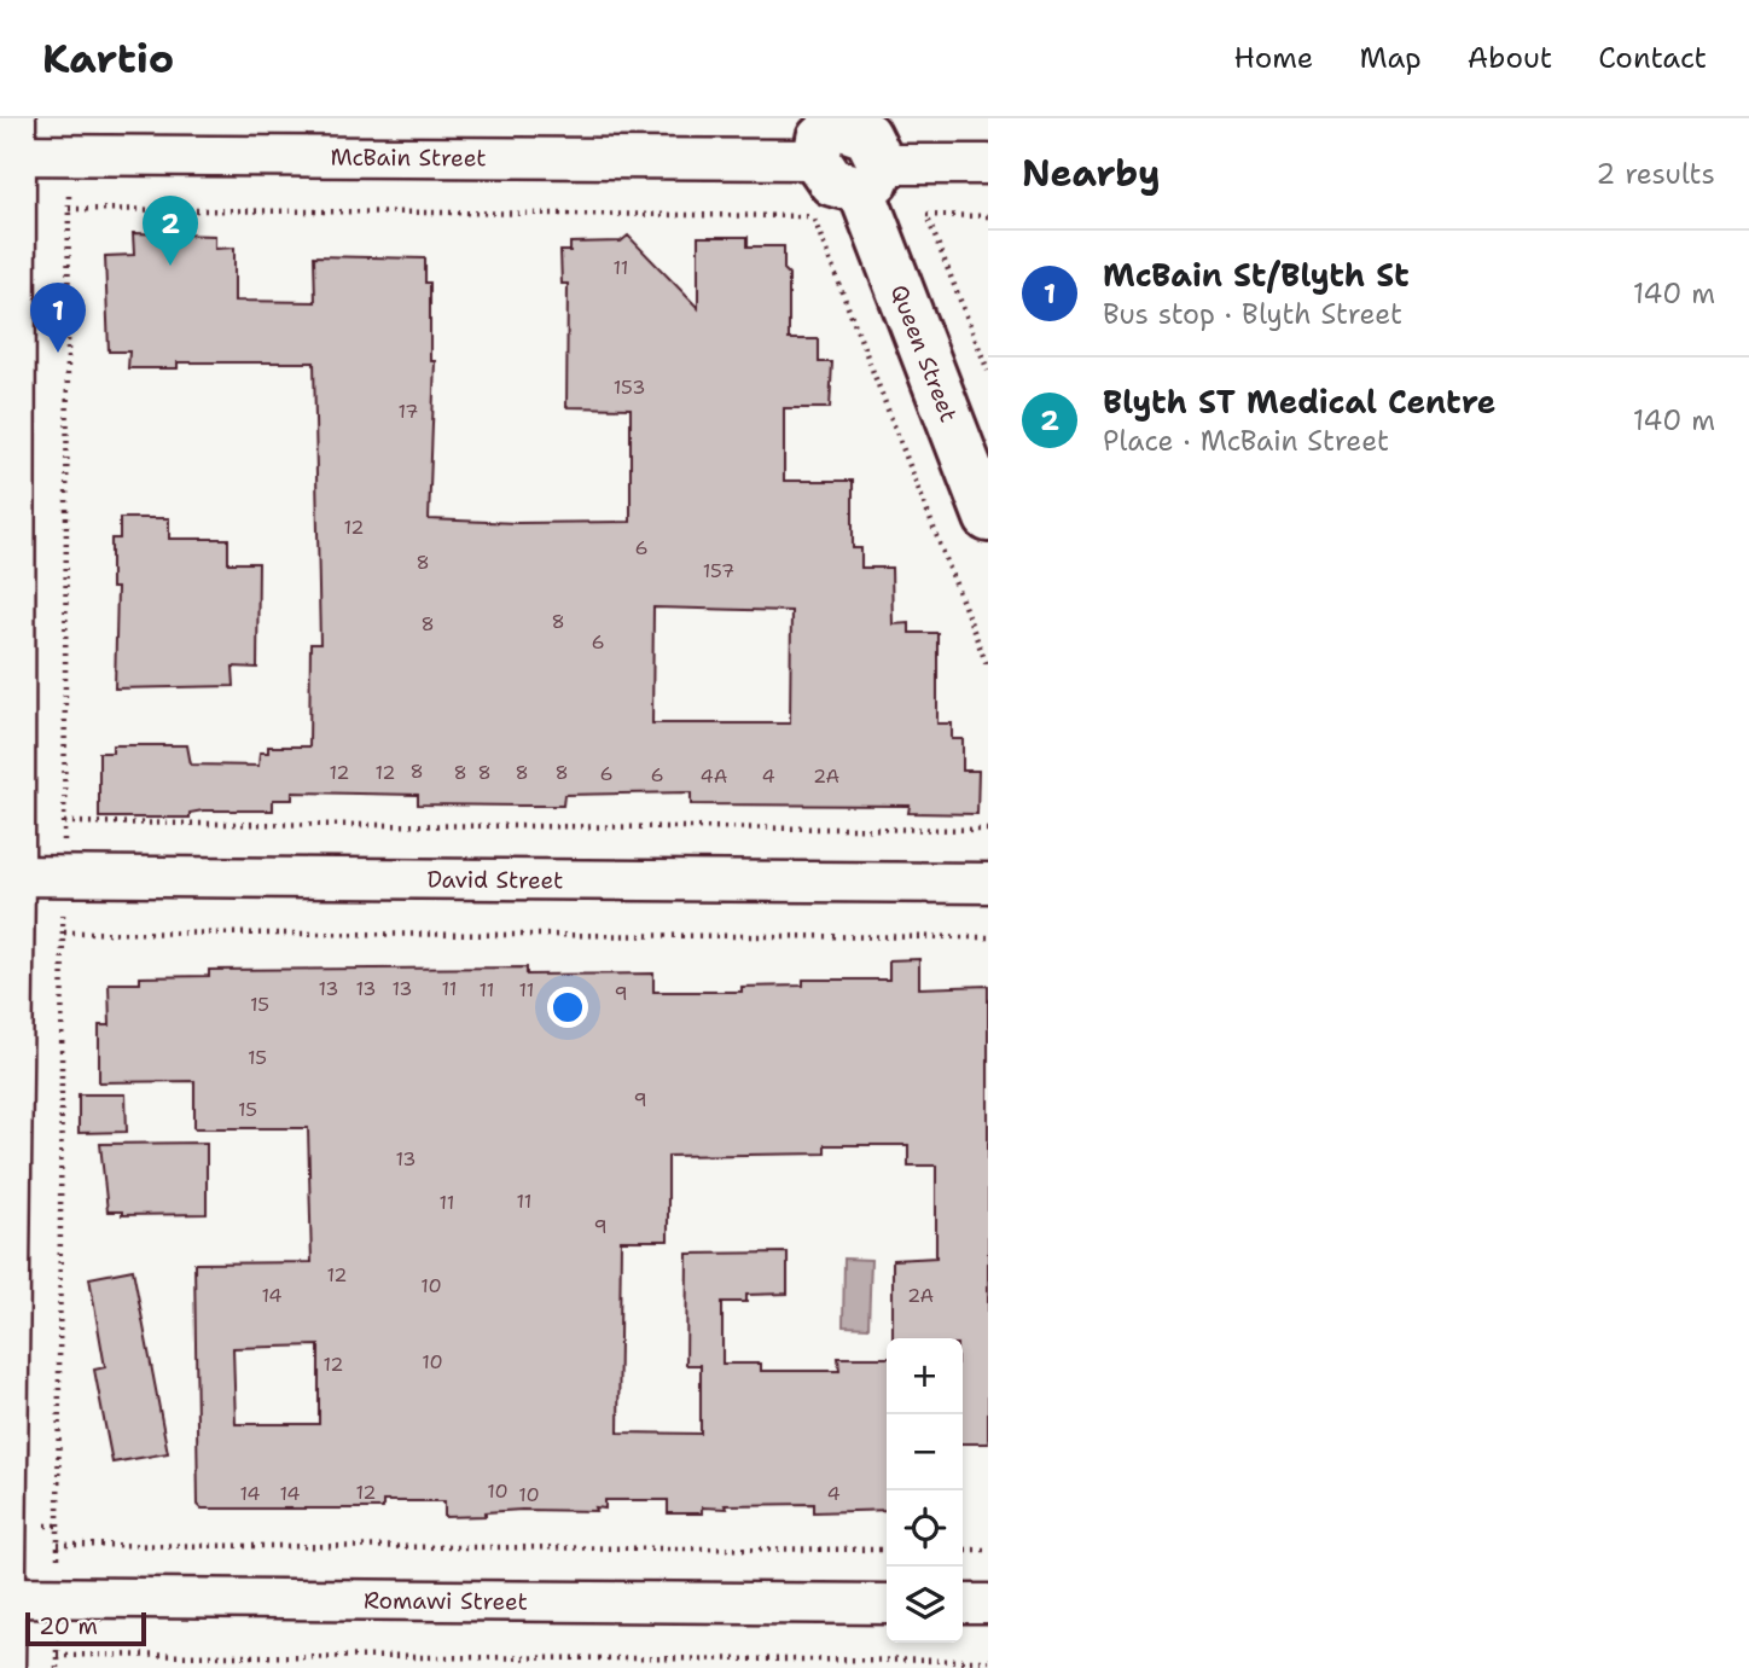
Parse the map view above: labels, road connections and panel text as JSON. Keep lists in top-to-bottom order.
{
  "streets": {
    "main road": ["Queen Street"],
    "street": ["McBain Street", "David Street", "Romawi Street"]
  },
  "house_numbers": [
    "11",
    "153",
    "17",
    "12",
    "6",
    "8",
    "157",
    "8",
    "8",
    "6",
    "8",
    "12",
    "12",
    "8",
    "8",
    "8",
    "8",
    "6",
    "6",
    "4A",
    "4",
    "2A",
    "13",
    "13",
    "13",
    "11",
    "11",
    "11",
    "9",
    "15",
    "15",
    "9",
    "15",
    "13",
    "11",
    "11",
    "9",
    "12",
    "10",
    "14",
    "2A",
    "10",
    "12",
    "10",
    "12",
    "14",
    "14",
    "4",
    "10"
  ],
  "scale_bar": "20 m",
  "page": {
    "header": "Kartio",
    "nav": [
      "Home",
      "Map",
      "About",
      "Contact"
    ],
    "heading": ["Nearby", "2 results"],
    "pins": ["2", "1"],
    "list": [
      {
        "mark": "1",
        "name": "McBain St/Blyth St",
        "note": "Bus stop · Blyth Street",
        "value": "140 m"
      },
      {
        "mark": "2",
        "name": "Blyth ST Medical Centre",
        "note": "Place · McBain Street",
        "value": "140 m"
      }
    ],
    "map_buttons": ["+", "−"],
    "scale": "20 m"
  }
}
